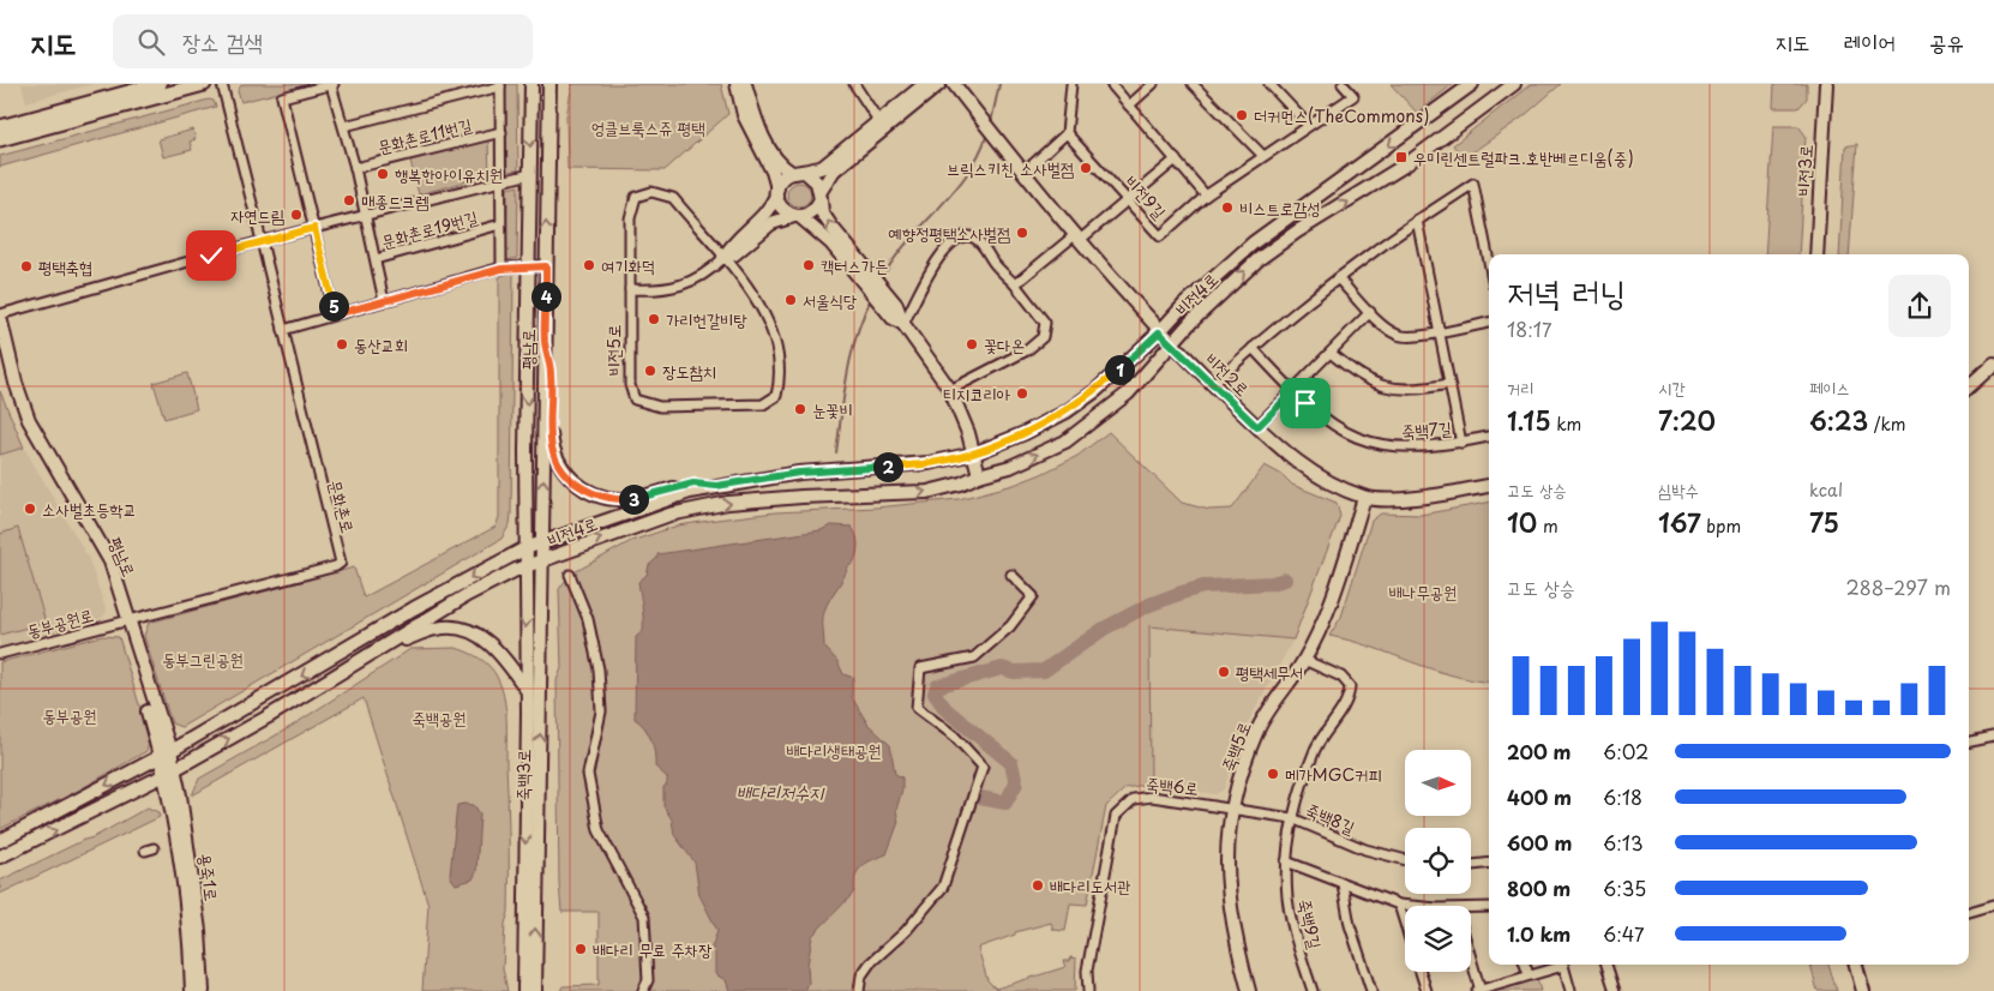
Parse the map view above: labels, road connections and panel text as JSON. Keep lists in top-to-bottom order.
{
  "streets": {
    "main road": [
      "비전3로",
      "비전4로",
      "평남로",
      "비전2로",
      "죽백5로",
      "죽백3로",
      "용죽1로"
    ],
    "street": [
      "문화촌로11번길",
      "비전9길",
      "문화촌로19번길",
      "비전5로",
      "죽백7길",
      "문화촌로",
      "동부공원로",
      "죽백6로",
      "죽백8길",
      "죽백9길"
    ]
  },
  "crossings": [
    ["문화촌로11번길", "문화촌로19번길"],
    ["비전4로", "평남로"],
    ["비전4로", "비전2로"],
    ["비전4로", "죽백3로"],
    ["평남로", "문화촌로"],
    ["평남로", "동부공원로"],
    ["평남로", "죽백3로"],
    ["평남로", "용죽1로"],
    ["비전2로", "죽백5로"],
    ["문화촌로", "동부공원로"],
    ["죽백5로", "죽백6로"],
    ["죽백5로", "죽백8길"],
    ["죽백5로", "죽백9길"],
    ["죽백6로", "죽백8길"],
    ["죽백8길", "죽백9길"]
  ],
  "water": ["배다리저수지"],
  "parks": [
    "엉클브룩스쥬 평택",
    "배나무공원",
    "동부그린공원",
    "동부공원",
    "죽백공원",
    "배다리생태공원"
  ],
  "places": {
    "other": [
      "더커먼스(TheCommons)",
      "브릭스키친 소사벌점",
      "행복한아이유치원",
      "매종드크렘",
      "비스트로감성",
      "자연드림",
      "예향정평택소사벌점",
      "여기화덕",
      "캑터스가든",
      "평택축협",
      "서울식당",
      "가리헌갈비탕",
      "동산교회",
      "꽃다온",
      "장도참치",
      "티지코리아",
      "눈꽃비",
      "소사벌초등학교",
      "평택세무서",
      "메가MGC커피",
      "배다리도서관",
      "배다리 무료 주차장"
    ],
    "transit": ["우미린센트럴파크.호반베르디움(중)"]
  },
  "north": "right",
  "page": {
    "header": "지도",
    "search": "장소 검색",
    "nav": ["지도", "레이어", "공유"],
    "heading": ["저녁 러닝", "18:17"],
    "pins": [
      "4",
      "5",
      "1",
      "2",
      "3"
    ],
    "stats": [
      ["거리", "1.15 km"],
      ["시간", "7:20"],
      ["페이스", "6:23 /km"],
      ["고도 상승", "10 m"],
      ["심박수", "167 bpm"],
      ["kcal", "75"]
    ],
    "chart": ["고도 상승", "288–297 m"],
    "list": [
      {
        "name": "200 m",
        "note": "6:02"
      },
      {
        "name": "400 m",
        "note": "6:18"
      },
      {
        "name": "600 m",
        "note": "6:13"
      },
      {
        "name": "800 m",
        "note": "6:35"
      },
      {
        "name": "1.0 km",
        "note": "6:47"
      }
    ]
  }
}
